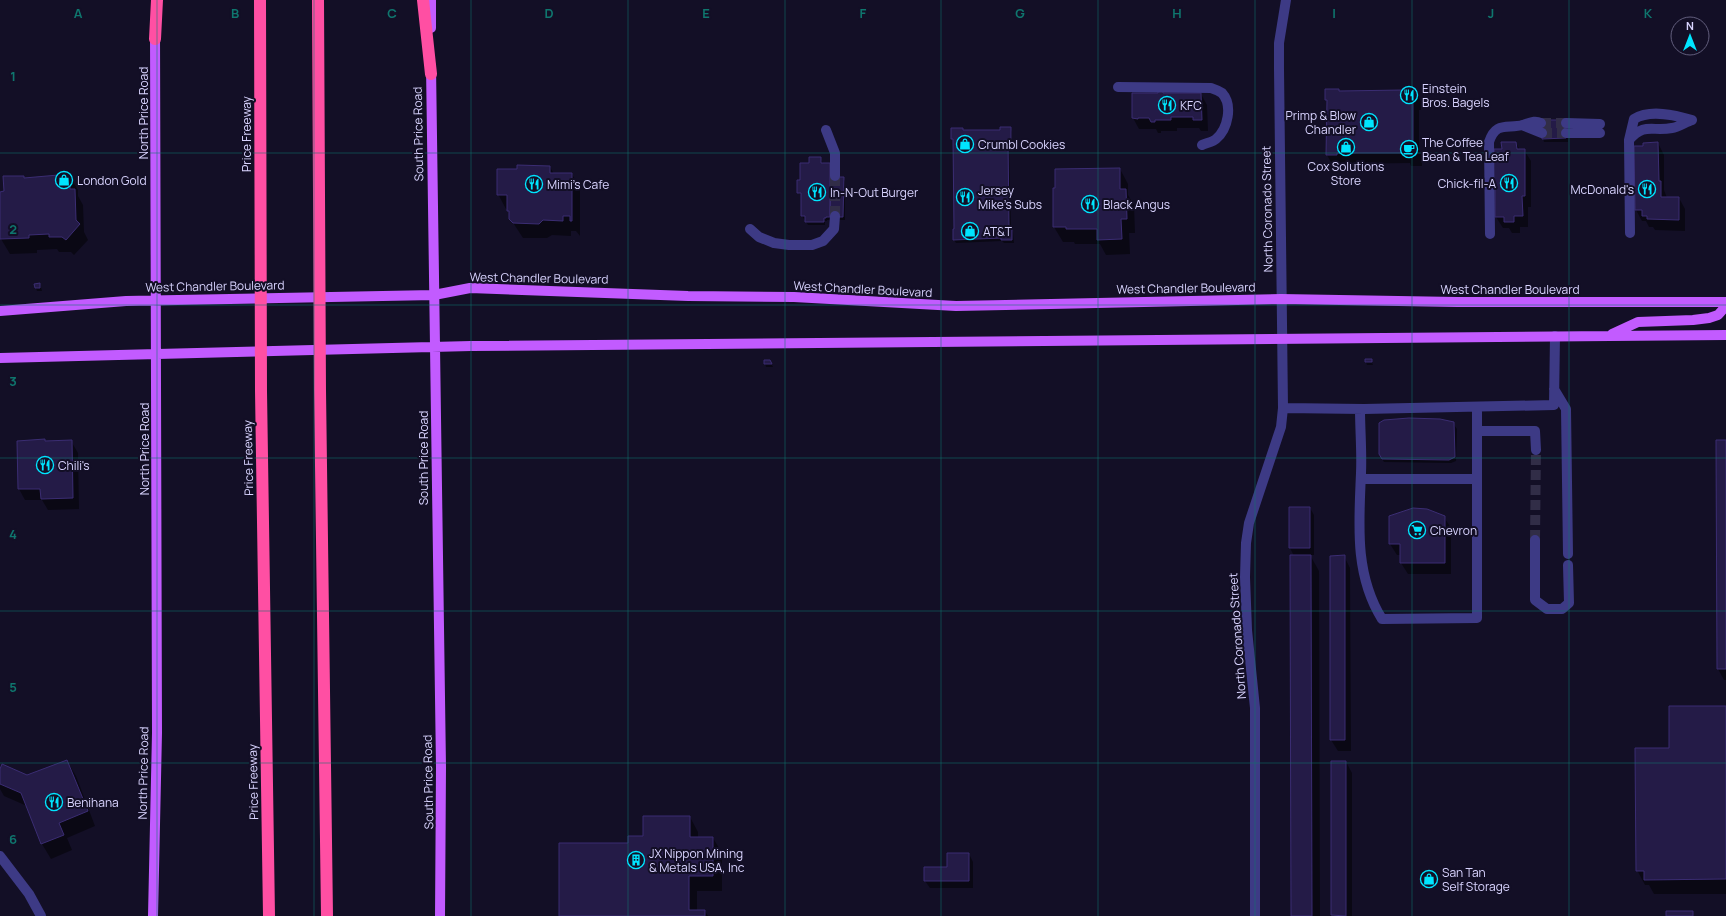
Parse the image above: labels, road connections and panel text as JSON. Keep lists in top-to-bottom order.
{
  "streets": {
    "highway": ["Price Freeway"],
    "main road": ["North Price Road", "South Price Road", "West Chandler Boulevard"],
    "street": ["North Coronado Street"]
  },
  "crossings": [
    ["North Price Road", "West Chandler Boulevard"],
    ["South Price Road", "West Chandler Boulevard"],
    ["North Coronado Street", "West Chandler Boulevard"]
  ],
  "places": {
    "restaurant": [
      "Einstein Bros. Bagels",
      "KFC",
      "Chick-fil-A",
      "Mimi's Cafe",
      "McDonald's",
      "In-N-Out Burger",
      "Jersey Mike's Subs",
      "Black Angus",
      "Chili's",
      "Benihana"
    ],
    "shop": [
      "Primp & Blow Chandler",
      "Crumbl Cookies",
      "Cox Solutions Store",
      "London Gold",
      "AT&T",
      "San Tan Self Storage"
    ],
    "cafe": ["The Coffee Bean & Tea Leaf"],
    "supermarket": ["Chevron"],
    "building": ["JX Nippon Mining & Metals USA, Inc"]
  },
  "north": "top",
  "grid": {
    "columns": [
      "A",
      "B",
      "C",
      "D",
      "E",
      "F",
      "G",
      "H",
      "I",
      "J",
      "K"
    ],
    "rows": [
      "1",
      "2",
      "3",
      "4",
      "5",
      "6"
    ]
  }
}
